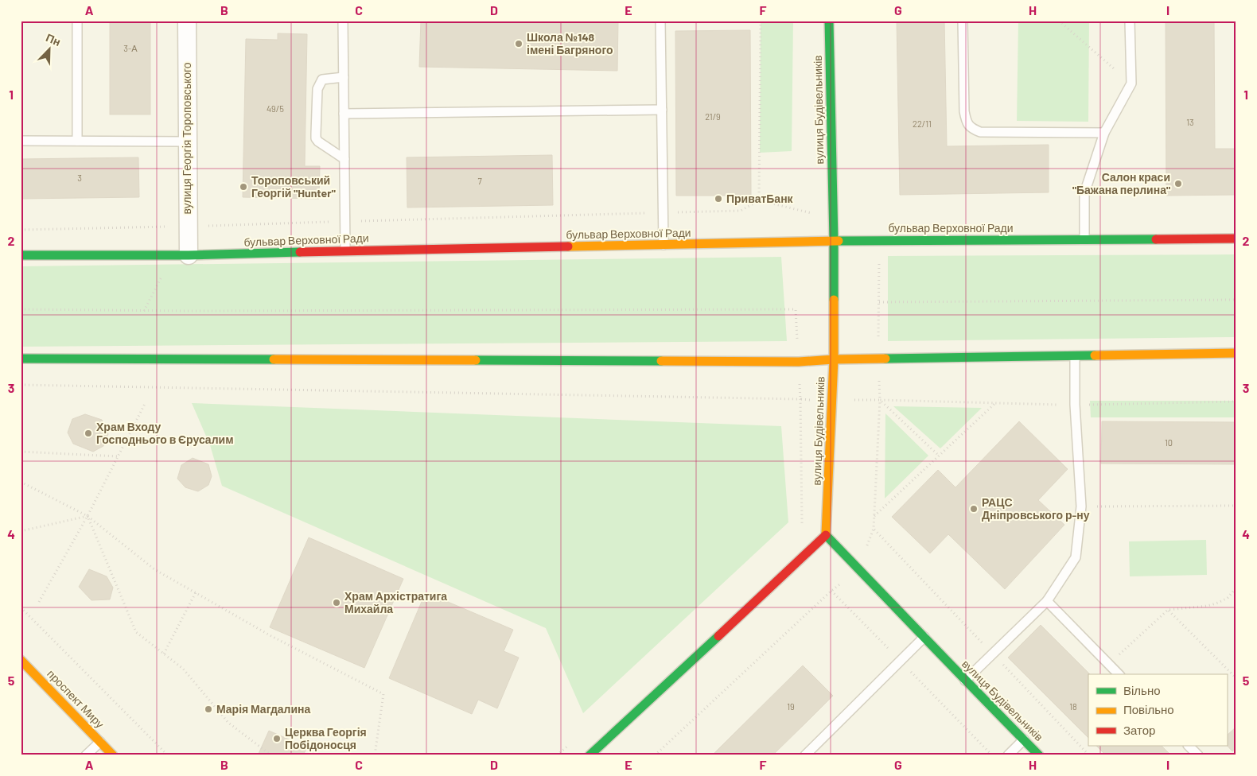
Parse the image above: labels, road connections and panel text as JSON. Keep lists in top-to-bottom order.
{
  "streets": {
    "street": [
      "вулиця Будівельників",
      "вулиця Георгія Тороповського",
      "бульвар Верховної Ради",
      "проспект Миру"
    ]
  },
  "crossings": [
    ["вулиця Будівельників", "бульвар Верховної Ради"],
    ["вулиця Георгія Тороповського", "бульвар Верховної Ради"]
  ],
  "places": [
    "Школа №148 імені Багряного",
    "Салон краси \"Бажана перлина\"",
    "Тороповський Георгій \"Hunter\"",
    "ПриватБанк",
    "Храм Входу Господнього в Єрусалим",
    "РАЦС Дніпровського р-ну",
    "Храм Архістратига Михайла",
    "Марія Магдалина",
    "Церква Георгія Побідоносця"
  ],
  "house_numbers": [
    "3-А",
    "49/5",
    "21/9",
    "13",
    "22/11",
    "3",
    "7",
    "10",
    "19",
    "18"
  ],
  "legend": ["Вільно", "Повільно", "Затор"],
  "north": "top right",
  "grid": {
    "columns": [
      "A",
      "B",
      "C",
      "D",
      "E",
      "F",
      "G",
      "H",
      "I"
    ],
    "rows": [
      "1",
      "2",
      "3",
      "4",
      "5"
    ]
  }
}
